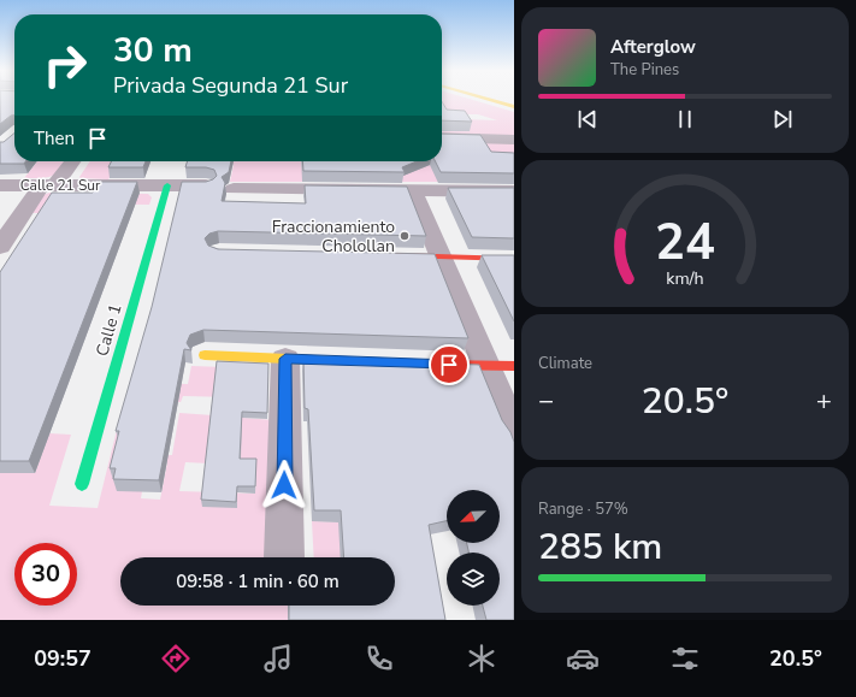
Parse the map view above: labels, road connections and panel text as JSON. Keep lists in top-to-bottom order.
{
  "streets": {
    "street": ["Calle 21 Sur", "Calle 1"]
  },
  "crossings": [
    ["Calle 21 Sur", "Calle 1"]
  ],
  "places": ["Fraccionamiento Cholollan"],
  "north": "bottom left",
  "page": {
    "turn": ["30 m", "Privada Segunda 21 Sur"],
    "song": ["Afterglow", "The Pines"],
    "then": "Then",
    "tile": [
      "Climate",
      ["Range · 57%", "285 km"]
    ],
    "heat": ["−", "20.5°", "+"],
    "limit": "30",
    "trip": "09:58 · 1 min · 60 m",
    "tabs": ["09:57", "20.5°"],
    "gauge": ["24", "km/h"]
  }
}
